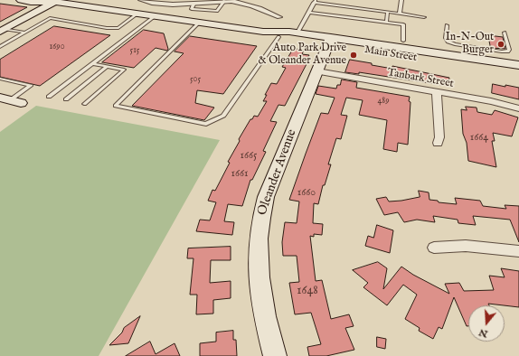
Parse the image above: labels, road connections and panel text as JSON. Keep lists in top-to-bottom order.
{
  "streets": {
    "main road": ["Main Street", "Oleander Avenue"],
    "street": ["Tanbark Street"]
  },
  "crossings": [
    ["Main Street", "Oleander Avenue"],
    ["Tanbark Street", "Oleander Avenue"]
  ],
  "places": ["In-N-Out Burger", "Auto Park Drive & Oleander Avenue"],
  "house_numbers": [
    "1690",
    "515",
    "505",
    "489",
    "1664",
    "1665",
    "1661",
    "1660",
    "1648"
  ],
  "north": "bottom"
}
